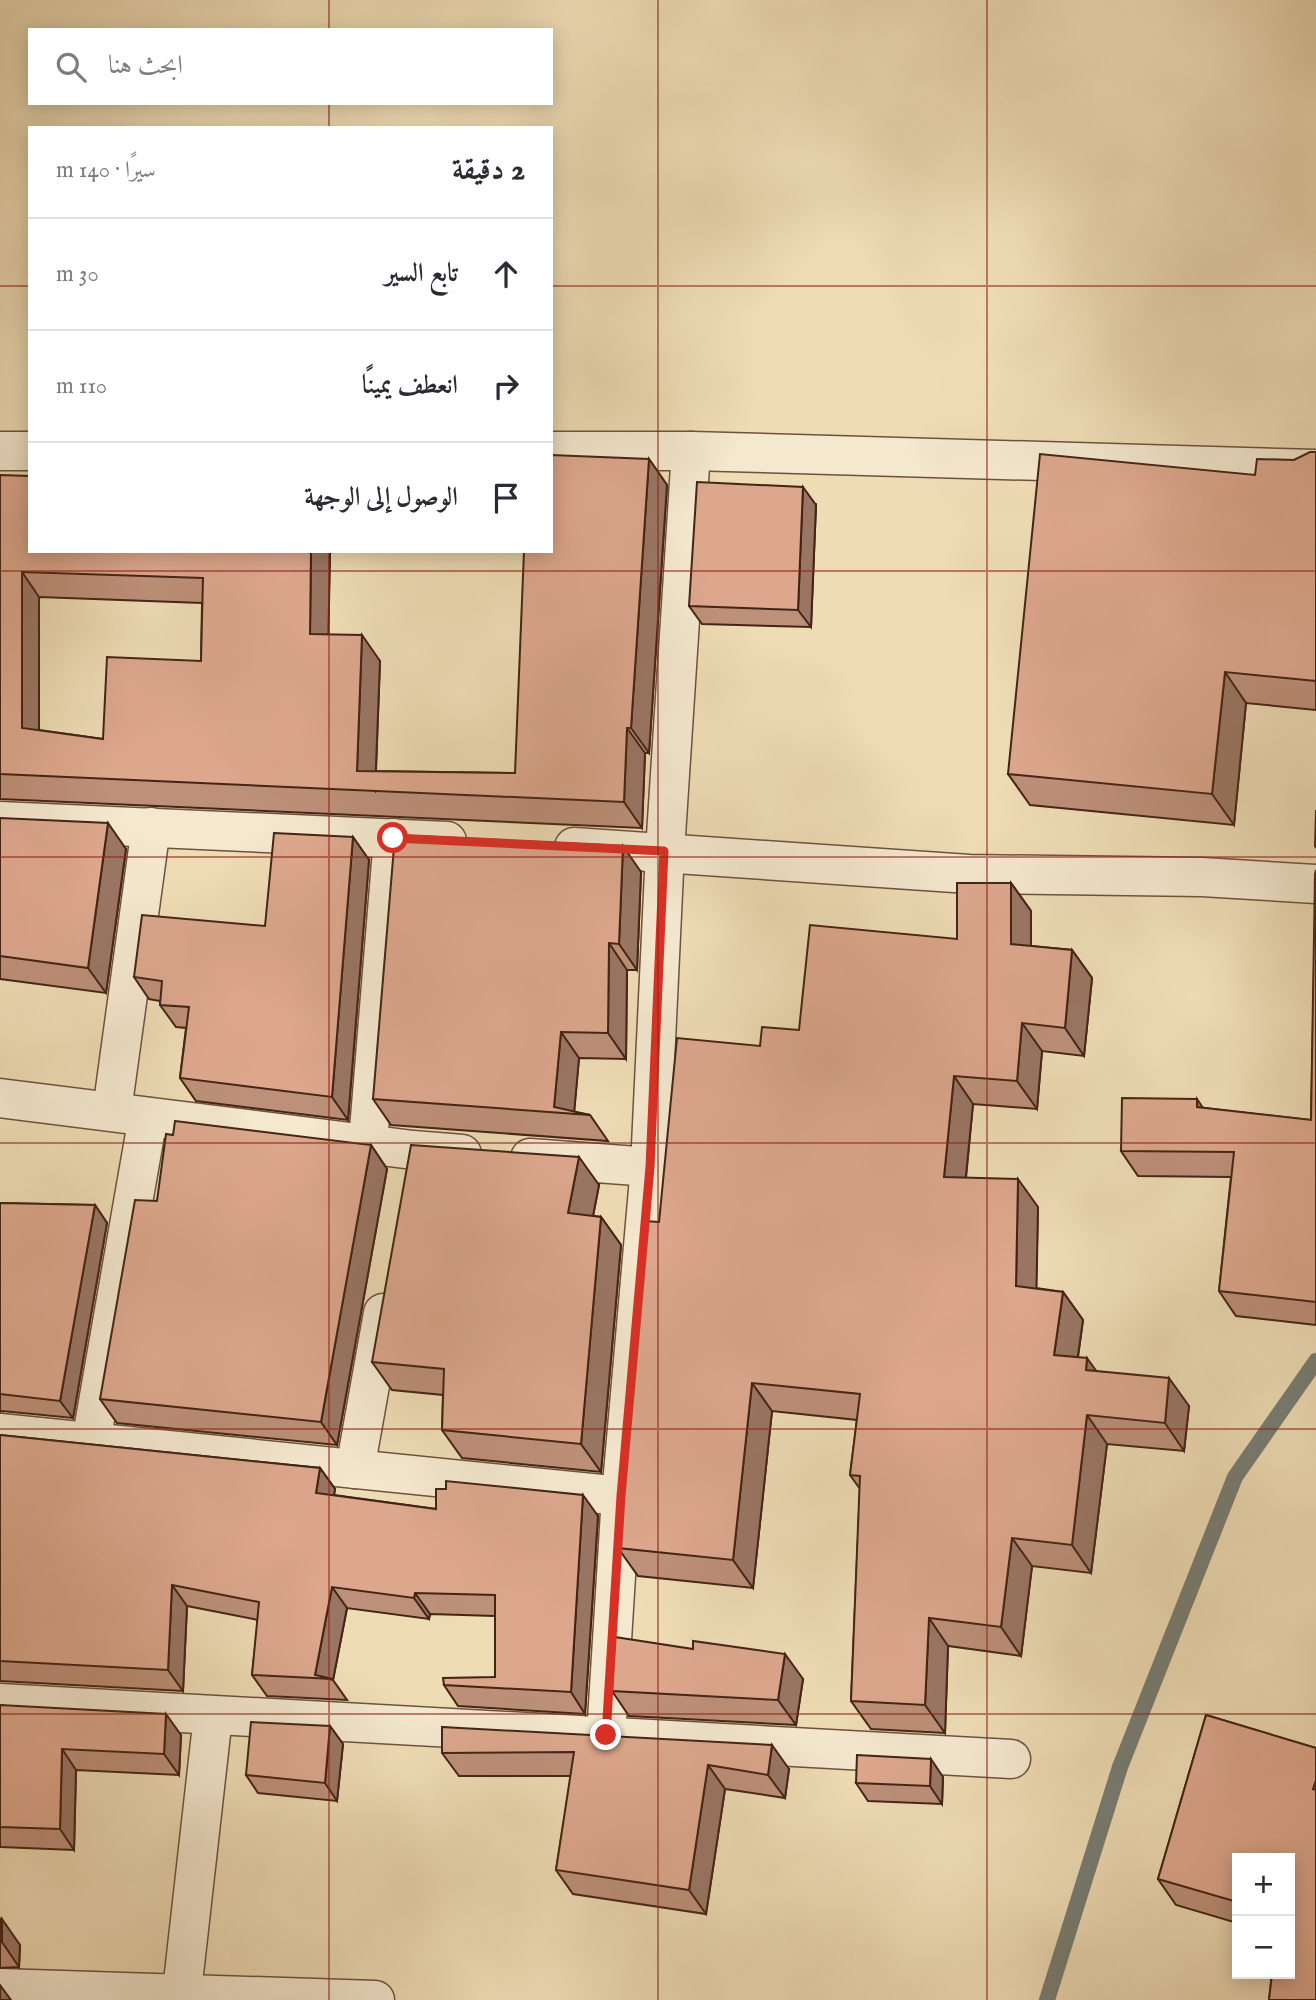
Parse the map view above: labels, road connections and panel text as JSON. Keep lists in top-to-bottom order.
{
  "page": {
    "search": "ابحث هنا",
    "heading": ["2 دقيقة", "سيرًا · 140 m"],
    "list": [
      ["تابع السير", "30 m"],
      ["انعطف يمينًا", "110 m"],
      "الوصول إلى الوجهة"
    ],
    "map_buttons": ["+", "−"]
  }
}
